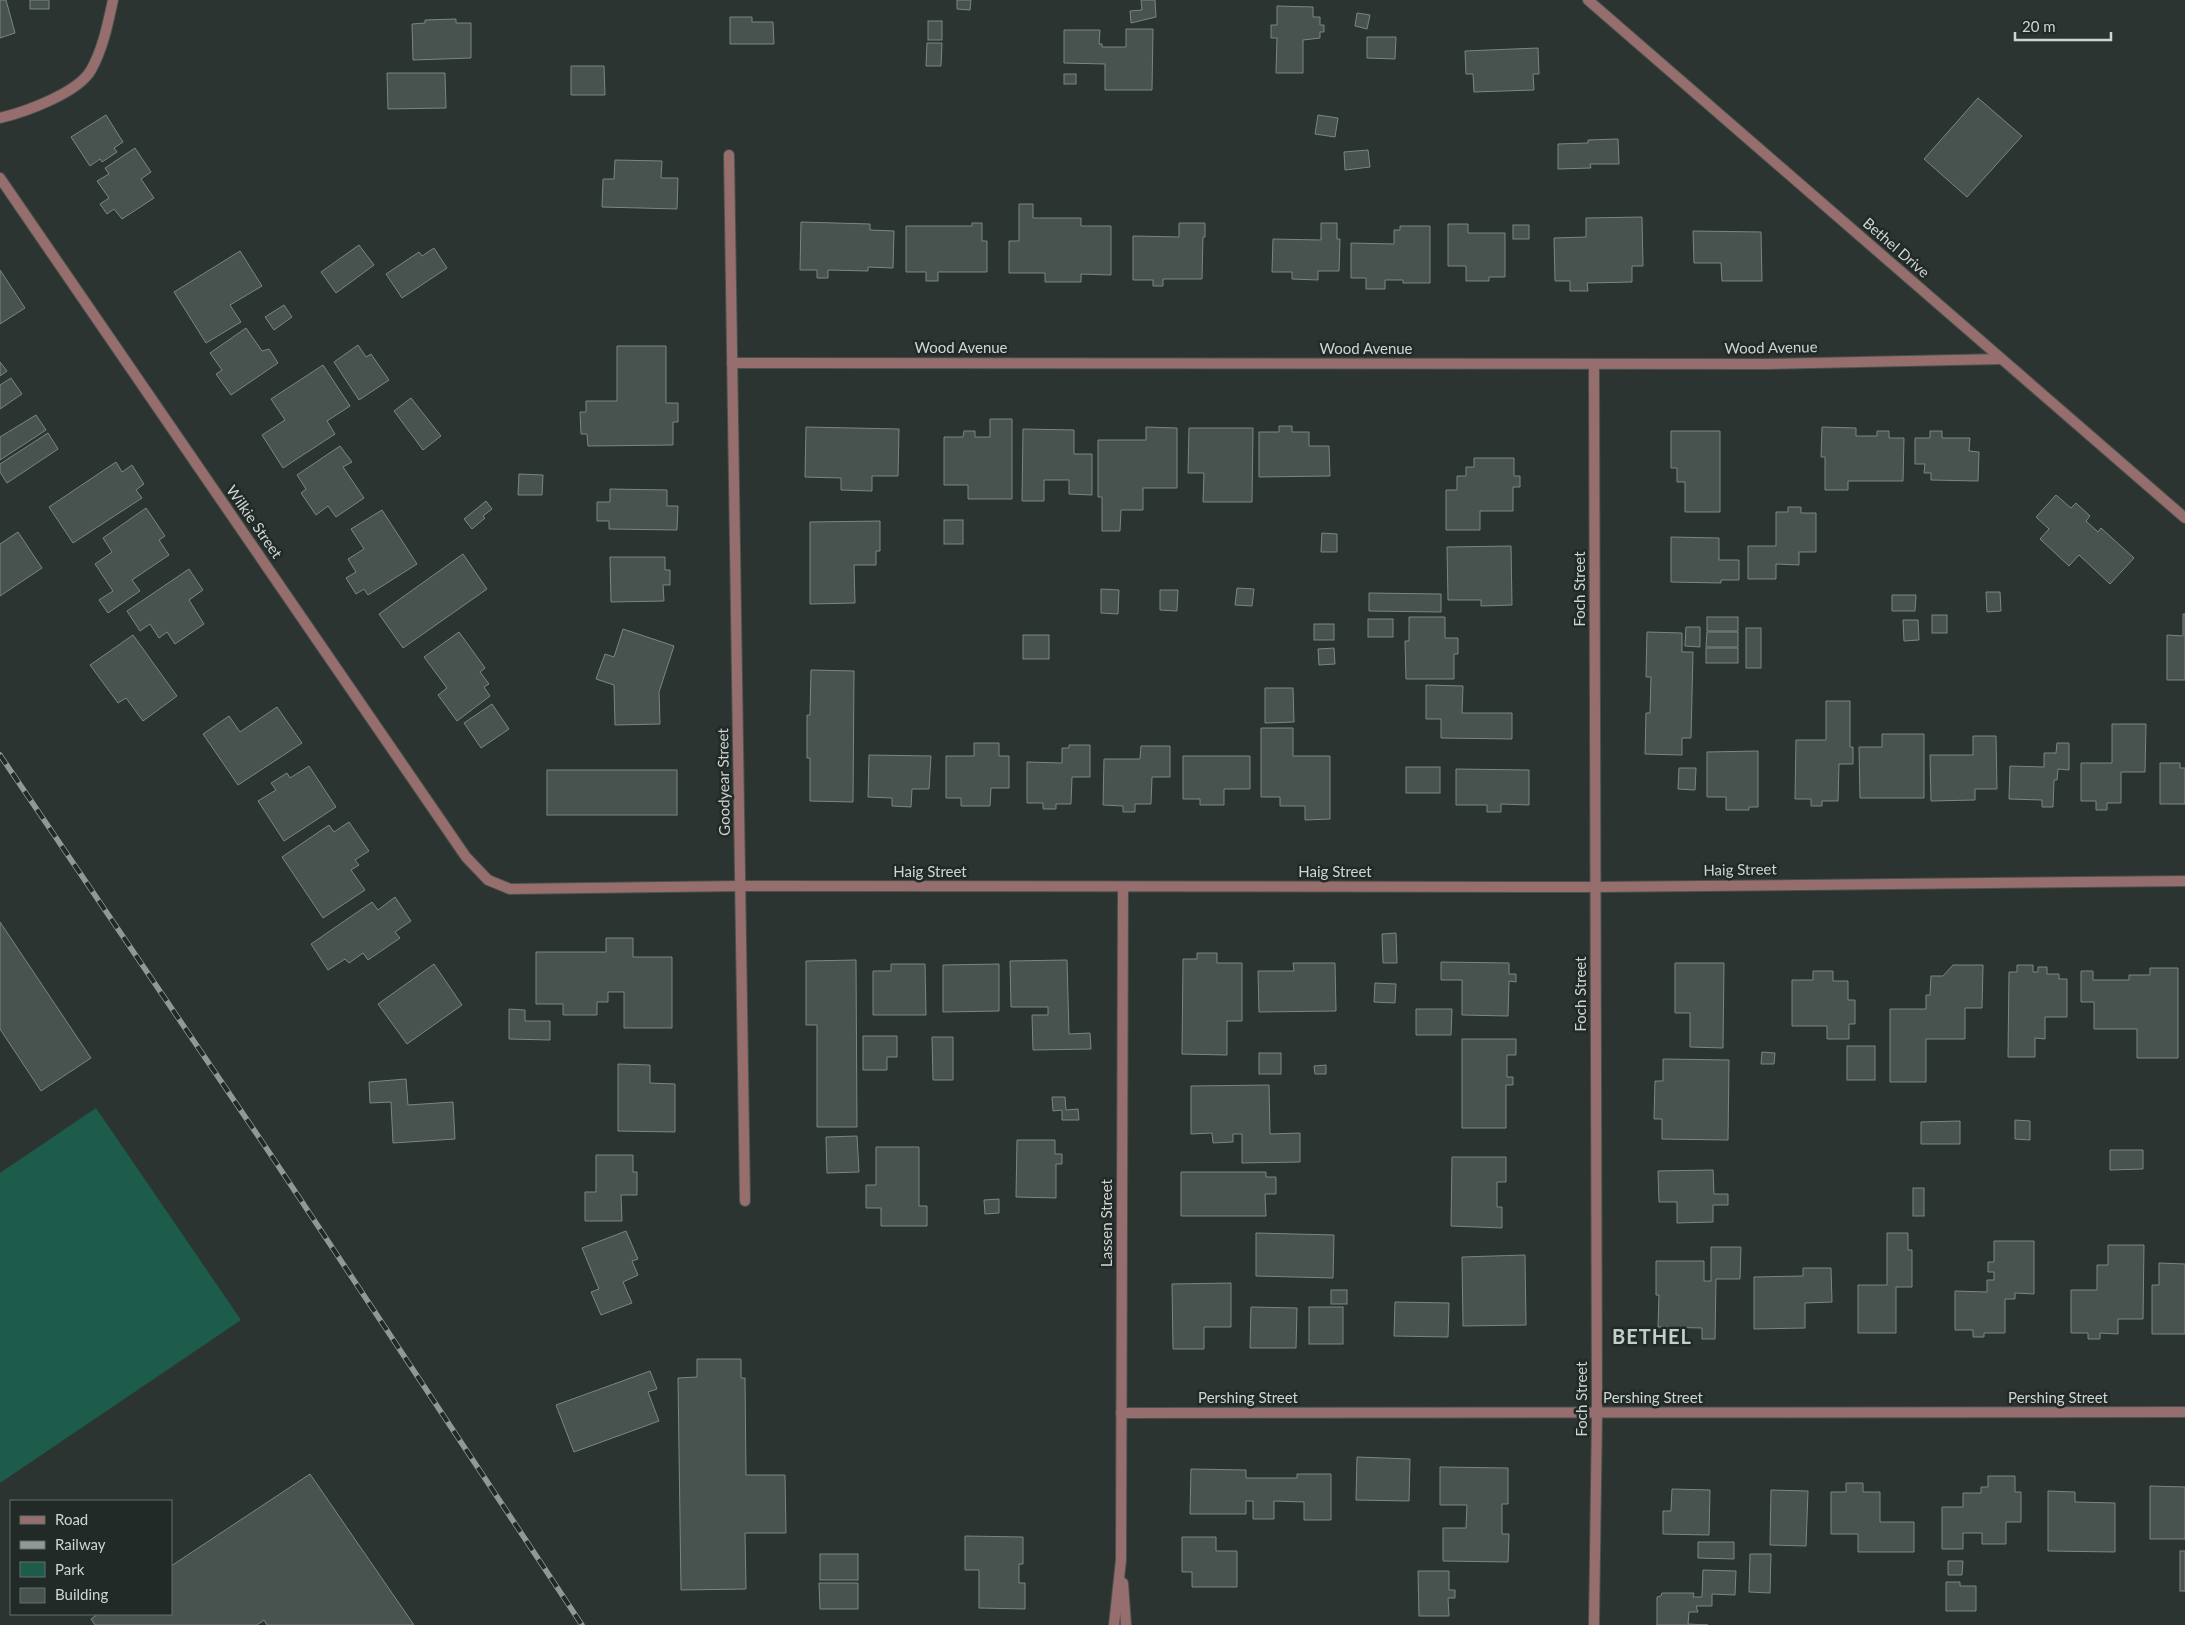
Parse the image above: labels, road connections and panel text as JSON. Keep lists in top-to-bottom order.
{
  "streets": {
    "street": [
      "Bethel Drive",
      "Wood Avenue",
      "Wilkie Street",
      "Foch Street",
      "Goodyear Street",
      "Haig Street",
      "Lassen Street",
      "Pershing Street"
    ]
  },
  "crossings": [
    ["Bethel Drive", "Wood Avenue"],
    ["Wood Avenue", "Foch Street"],
    ["Wood Avenue", "Goodyear Street"],
    ["Wilkie Street", "Haig Street"],
    ["Foch Street", "Haig Street"],
    ["Foch Street", "Pershing Street"],
    ["Goodyear Street", "Haig Street"],
    ["Haig Street", "Lassen Street"],
    ["Lassen Street", "Pershing Street"]
  ],
  "districts": ["BETHEL"],
  "legend": [
    "Road",
    "Railway",
    "Park",
    "Building"
  ],
  "scale_bar": "20 m"
}
